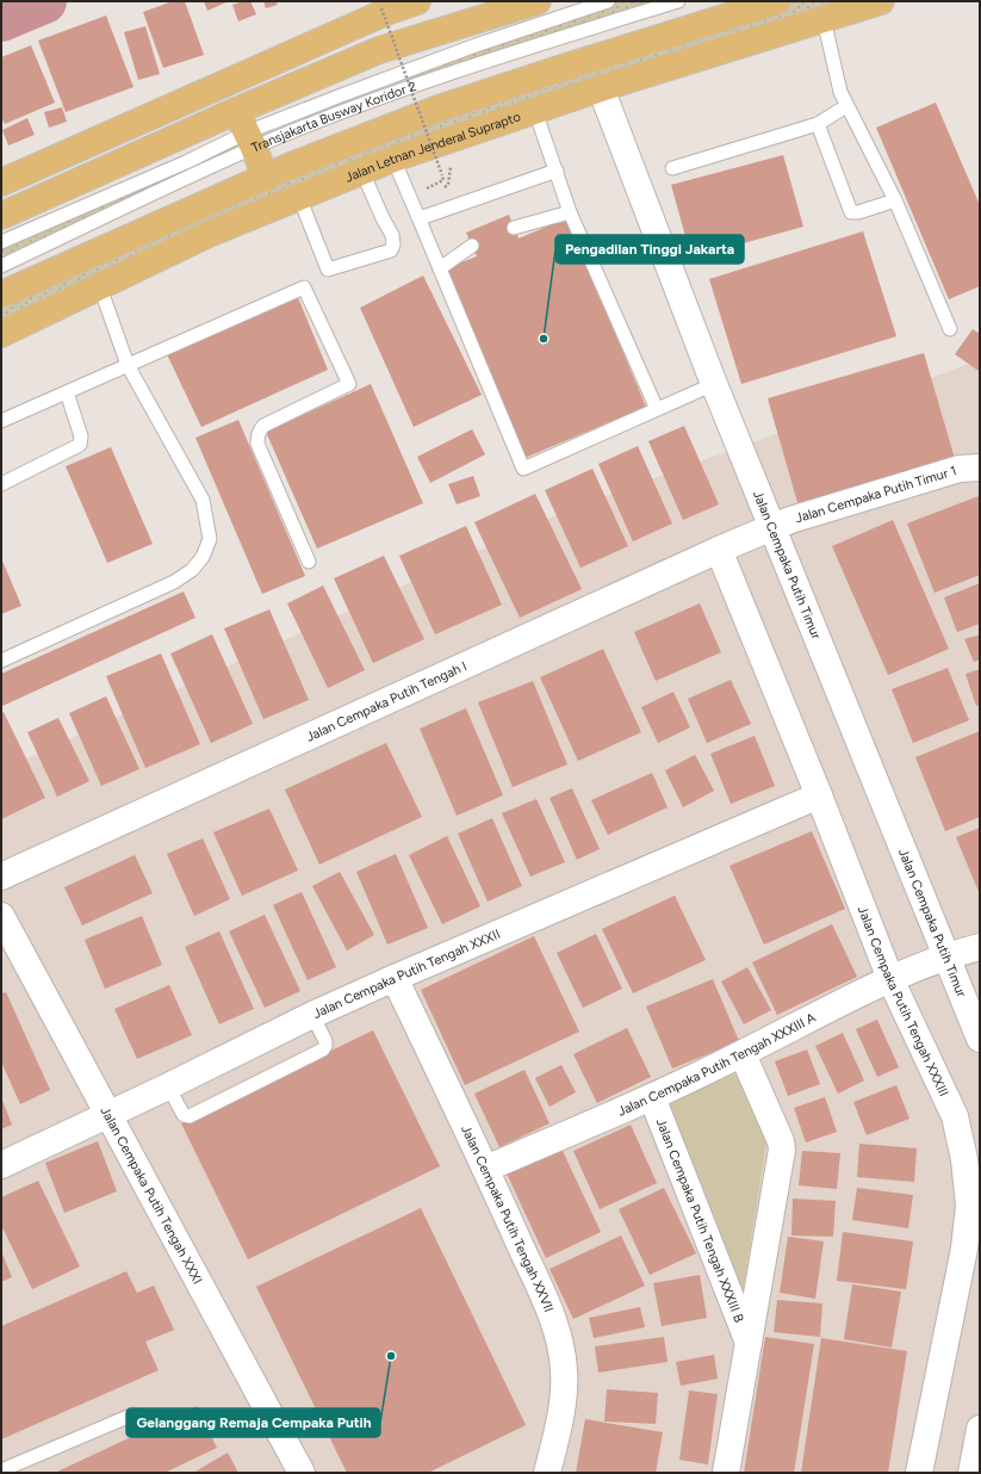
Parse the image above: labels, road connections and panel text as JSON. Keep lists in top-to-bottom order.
{
  "streets": {
    "main road": ["Jalan Letnan Jenderal Suprapto"],
    "street": [
      "Jalan Cempaka Putih Timur 1",
      "Jalan Cempaka Putih Timur",
      "Jalan Cempaka Putih Tengah I",
      "Jalan Cempaka Putih Tengah XXXII",
      "Jalan Cempaka Putih Tengah XXXIII",
      "Jalan Cempaka Putih Tengah XXXIII A",
      "Jalan Cempaka Putih Tengah XXXI",
      "Jalan Cempaka Putih Tengah XXVII",
      "Jalan Cempaka Putih Tengah XXXIII B"
    ],
    "lane": ["Transjakarta Busway Koridor 2"]
  },
  "crossings": [
    ["Jalan Letnan Jenderal Suprapto", "Jalan Cempaka Putih Timur"],
    ["Jalan Cempaka Putih Timur 1", "Jalan Cempaka Putih Timur"],
    ["Jalan Cempaka Putih Timur 1", "Jalan Cempaka Putih Tengah I"],
    ["Jalan Cempaka Putih Timur 1", "Jalan Cempaka Putih Tengah XXXIII"],
    ["Jalan Cempaka Putih Timur", "Jalan Cempaka Putih Tengah I"],
    ["Jalan Cempaka Putih Timur", "Jalan Cempaka Putih Tengah XXXIII"],
    ["Jalan Cempaka Putih Timur", "Jalan Cempaka Putih Tengah XXXIII A"],
    ["Jalan Cempaka Putih Tengah I", "Jalan Cempaka Putih Tengah XXXIII"],
    ["Jalan Cempaka Putih Tengah XXXII", "Jalan Cempaka Putih Tengah XXXIII"],
    ["Jalan Cempaka Putih Tengah XXXII", "Jalan Cempaka Putih Tengah XXXI"],
    ["Jalan Cempaka Putih Tengah XXXII", "Jalan Cempaka Putih Tengah XXVII"],
    ["Jalan Cempaka Putih Tengah XXXIII", "Jalan Cempaka Putih Tengah XXXIII A"],
    ["Jalan Cempaka Putih Tengah XXXIII A", "Jalan Cempaka Putih Tengah XXVII"],
    ["Jalan Cempaka Putih Tengah XXXIII A", "Jalan Cempaka Putih Tengah XXXIII B"]
  ],
  "places": ["Pengadilan Tinggi Jakarta", "Gelanggang Remaja Cempaka Putih"]
}
